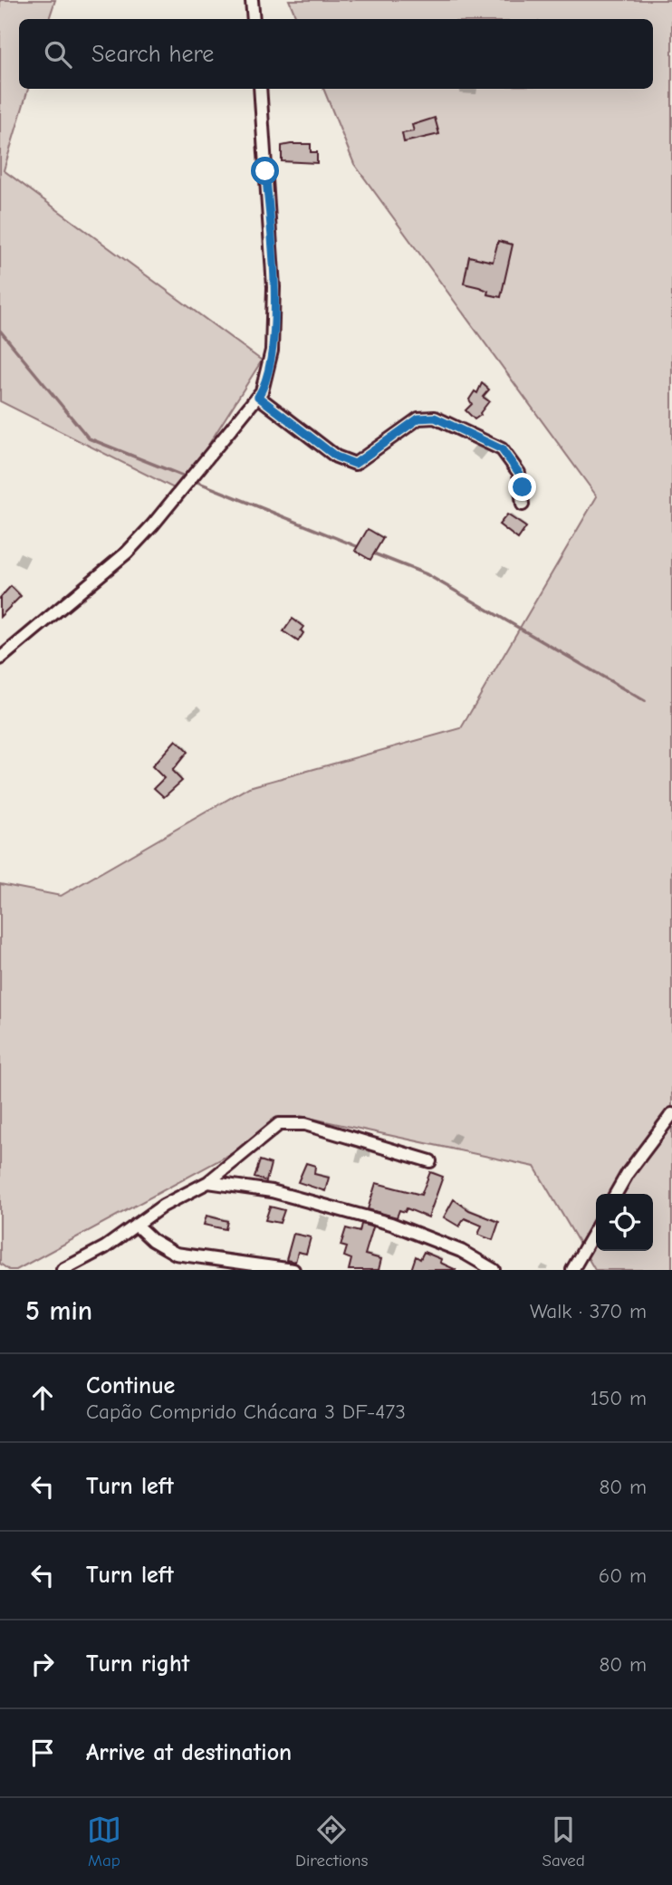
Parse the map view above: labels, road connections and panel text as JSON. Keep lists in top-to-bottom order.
{
  "page": {
    "search": "Search here",
    "heading": ["5 min", "Walk · 370 m"],
    "list": [
      ["Continue", "Capão Comprido Chácara 3 DF-473", "150 m"],
      ["Turn left", "80 m"],
      ["Turn left", "60 m"],
      ["Turn right", "80 m"],
      "Arrive at destination"
    ],
    "nav": ["Map", "Directions", "Saved"]
  }
}
